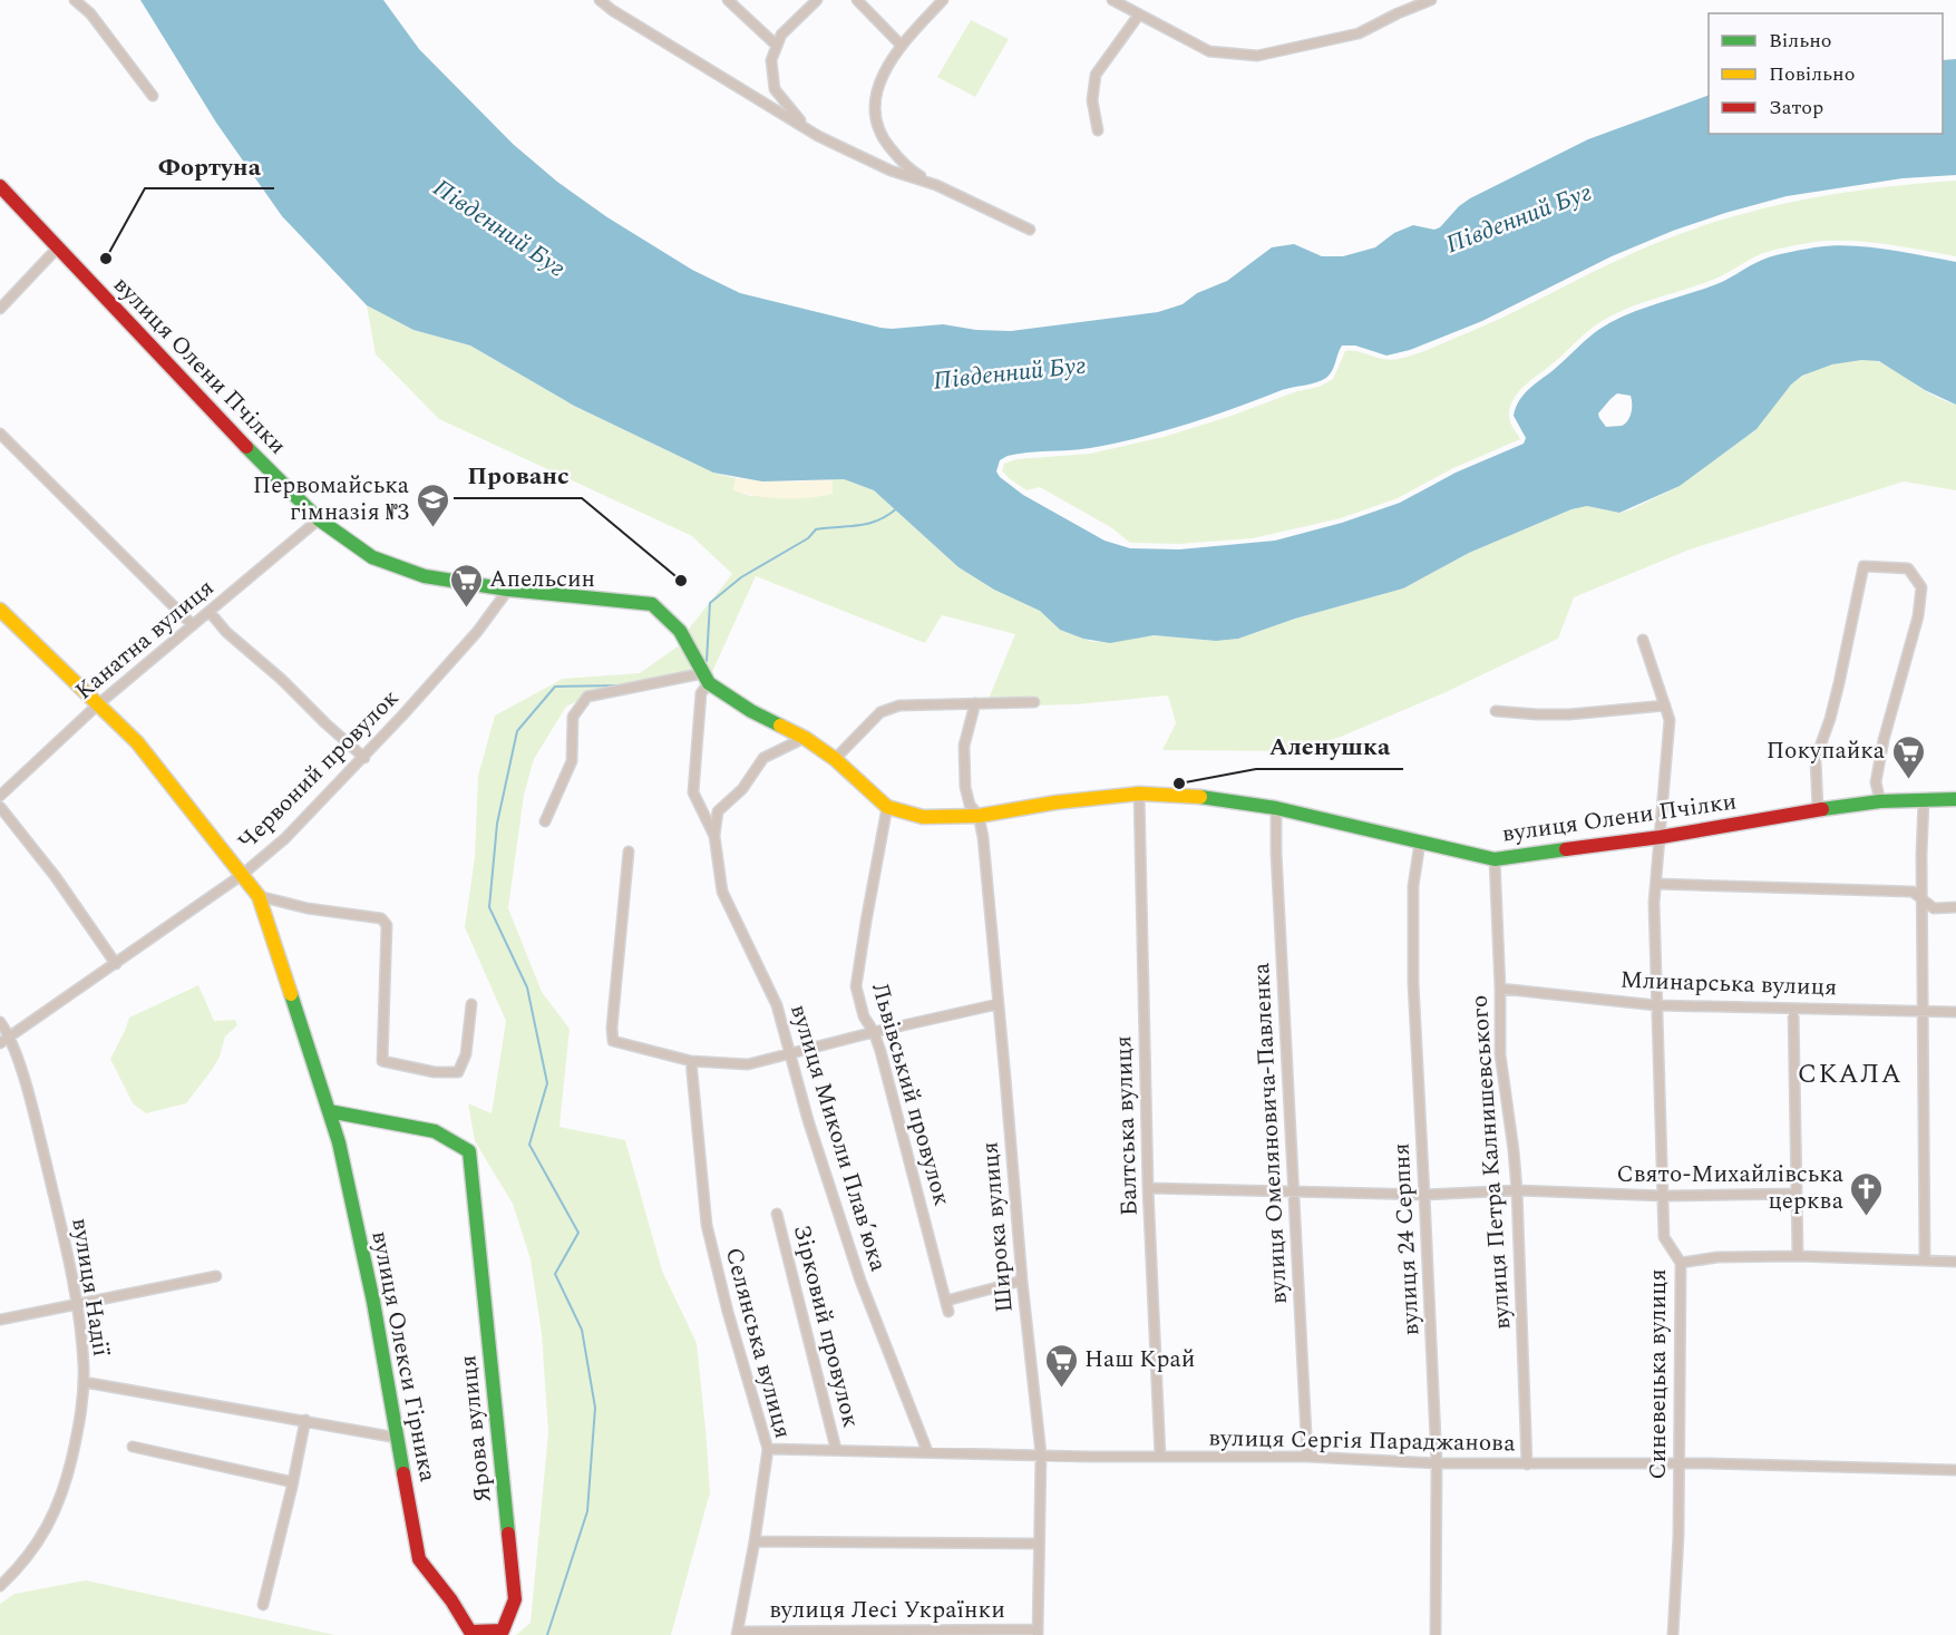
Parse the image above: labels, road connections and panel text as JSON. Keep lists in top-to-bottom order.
{
  "streets": {
    "street": [
      "вулиця Олени Пчілки",
      "Канатна вулиця",
      "Червоний провулок",
      "Млинарська вулиця",
      "Львівський провулок",
      "Балтська вулиця",
      "вулиця Омеляновича-Павленка",
      "вулиця Миколи Плавʼюка",
      "вулиця Петра Калнишевського",
      "Широка вулиця",
      "вулиця 24 Серпня",
      "вулиця Надії",
      "Зірковий провулок",
      "Селянська вулиця",
      "вулиця Олекси Гірника",
      "Синевецька вулиця",
      "Ярова вулиця",
      "вулиця Сергія Параджанова",
      "вулиця Лесі Українки"
    ]
  },
  "crossings": [
    ["вулиця Олени Пчілки", "Канатна вулиця"],
    ["вулиця Олени Пчілки", "Червоний провулок"],
    ["вулиця Олени Пчілки", "Львівський провулок"],
    ["вулиця Олени Пчілки", "Балтська вулиця"],
    ["вулиця Олени Пчілки", "вулиця Омеляновича-Павленка"],
    ["вулиця Олени Пчілки", "вулиця Миколи Плавʼюка"],
    ["вулиця Олени Пчілки", "вулиця Петра Калнишевського"],
    ["вулиця Олени Пчілки", "Широка вулиця"],
    ["вулиця Олени Пчілки", "вулиця 24 Серпня"],
    ["вулиця Олени Пчілки", "Синевецька вулиця"],
    ["Канатна вулиця", "вулиця Олекси Гірника"],
    ["Червоний провулок", "вулиця Надії"],
    ["Червоний провулок", "вулиця Олекси Гірника"],
    ["Млинарська вулиця", "вулиця Петра Калнишевського"],
    ["Млинарська вулиця", "Синевецька вулиця"],
    ["Балтська вулиця", "вулиця Сергія Параджанова"],
    ["вулиця Омеляновича-Павленка", "вулиця Сергія Параджанова"],
    ["вулиця Миколи Плавʼюка", "вулиця Сергія Параджанова"],
    ["вулиця Петра Калнишевського", "вулиця Сергія Параджанова"],
    ["Широка вулиця", "вулиця Сергія Параджанова"],
    ["Широка вулиця", "вулиця Лесі Українки"],
    ["вулиця 24 Серпня", "вулиця Сергія Параджанова"],
    ["Зірковий провулок", "вулиця Сергія Параджанова"],
    ["Селянська вулиця", "вулиця Сергія Параджанова"],
    ["Селянська вулиця", "вулиця Лесі Українки"],
    ["вулиця Олекси Гірника", "Ярова вулиця"],
    ["Синевецька вулиця", "вулиця Сергія Параджанова"]
  ],
  "districts": ["СКАЛА"],
  "water": ["Південний Буг"],
  "places": {
    "other": ["Фортуна", "Прованс", "Аленушка"],
    "school or university": ["Первомайська гімназія №3"],
    "supermarket": ["Апельсин", "Покупайка", "Наш Край"],
    "church": ["Свято-Михайлівська церква"]
  },
  "legend": ["Вільно", "Повільно", "Затор"]
}
